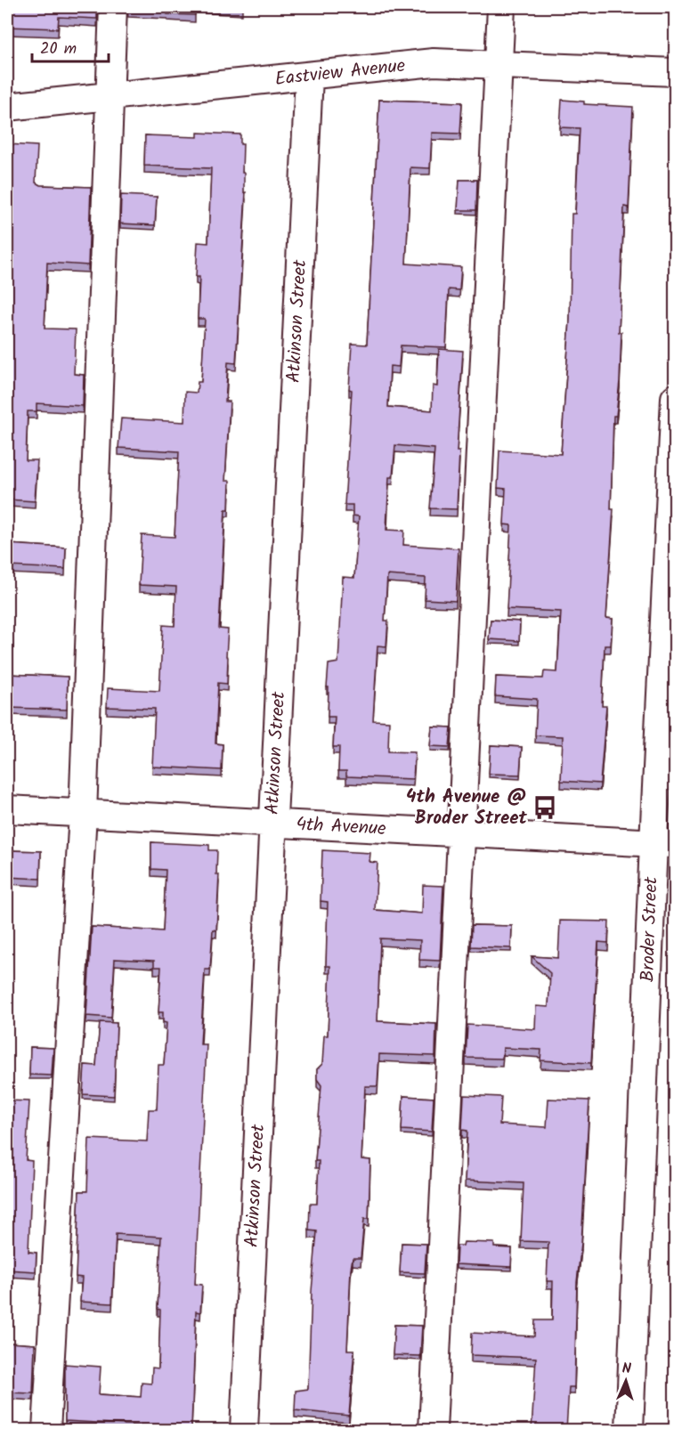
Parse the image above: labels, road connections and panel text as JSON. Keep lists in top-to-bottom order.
{
  "streets": {
    "street": [
      "Eastview Avenue",
      "Atkinson Street",
      "4th Avenue",
      "Broder Street"
    ]
  },
  "crossings": [
    ["Eastview Avenue", "Atkinson Street"],
    ["Atkinson Street", "4th Avenue"],
    ["4th Avenue", "Broder Street"]
  ],
  "places": {
    "bus stop": ["4th Avenue @ Broder Street"]
  },
  "scale_bar": "20 m",
  "north": "top"
}
